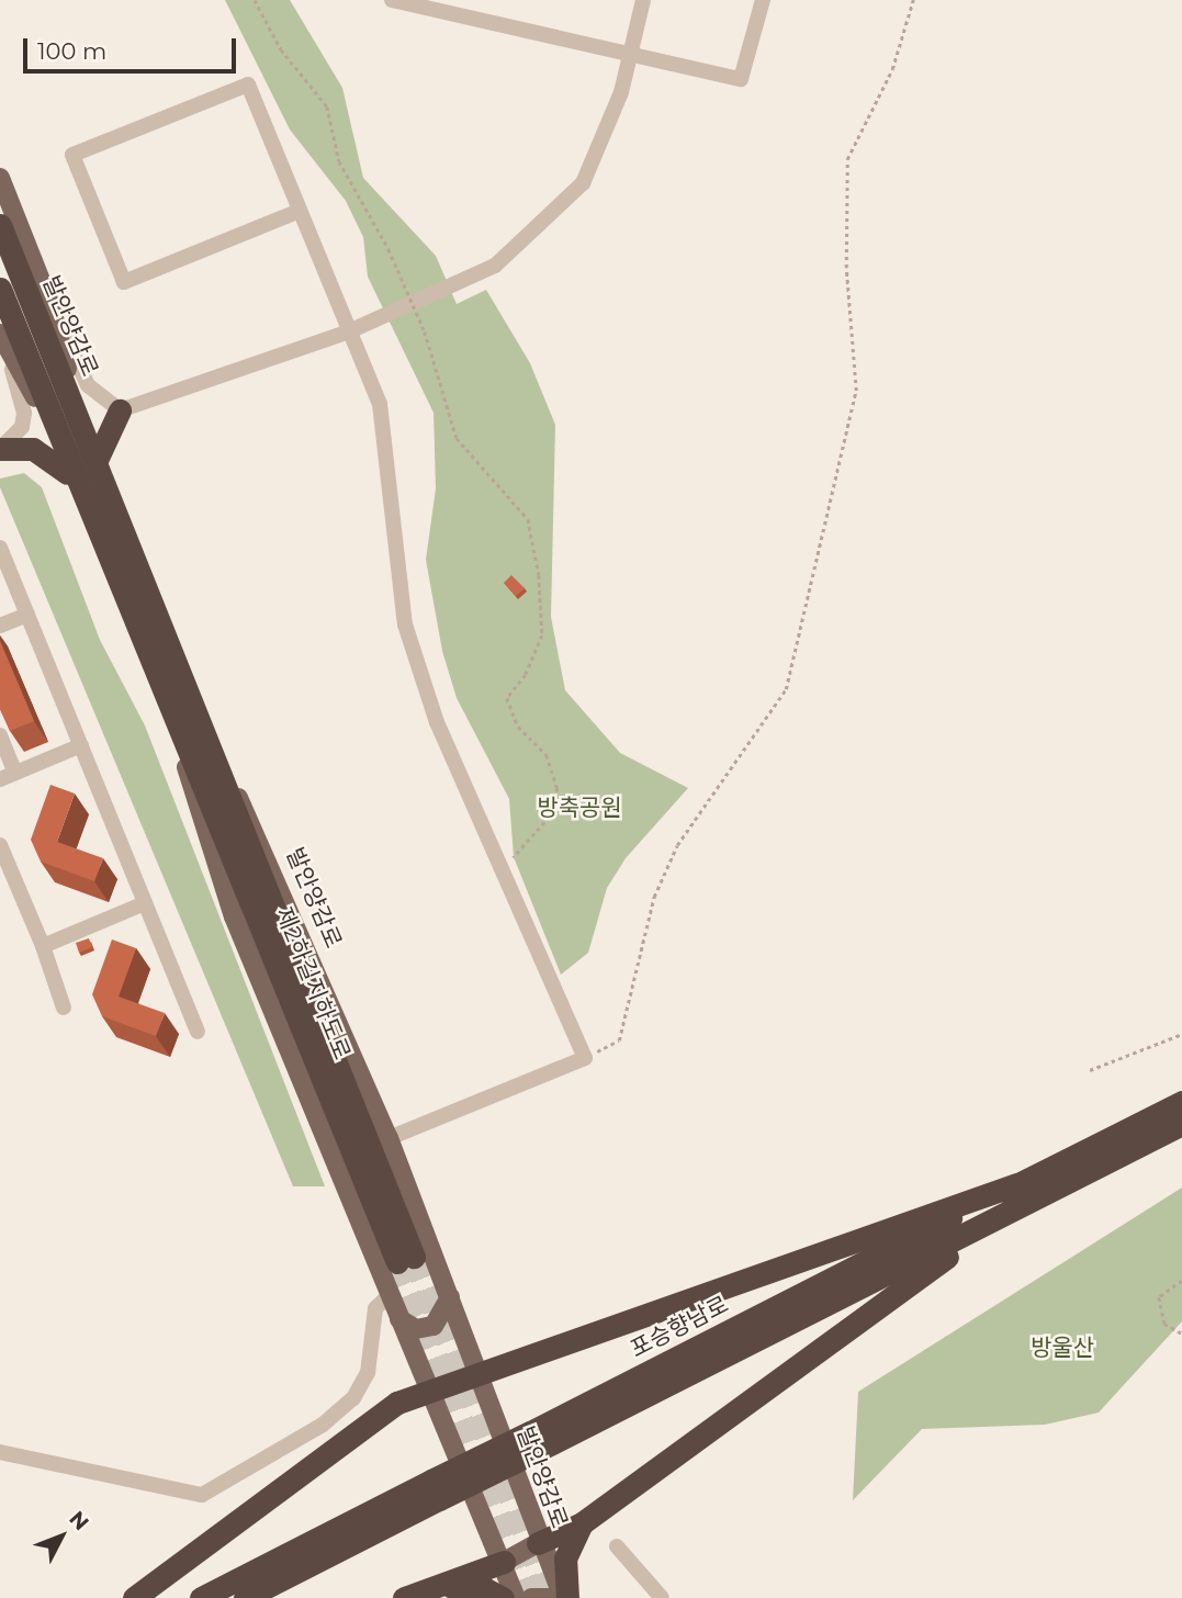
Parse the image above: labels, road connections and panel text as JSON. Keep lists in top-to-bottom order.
{
  "streets": {
    "highway": ["발안양감로", "제2하길지하도로", "포승향남로"]
  },
  "crossings": [
    ["발안양감로", "제2하길지하도로"]
  ],
  "parks": ["방축공원", "방울산"],
  "scale_bar": "100 m",
  "north": "top right"
}
